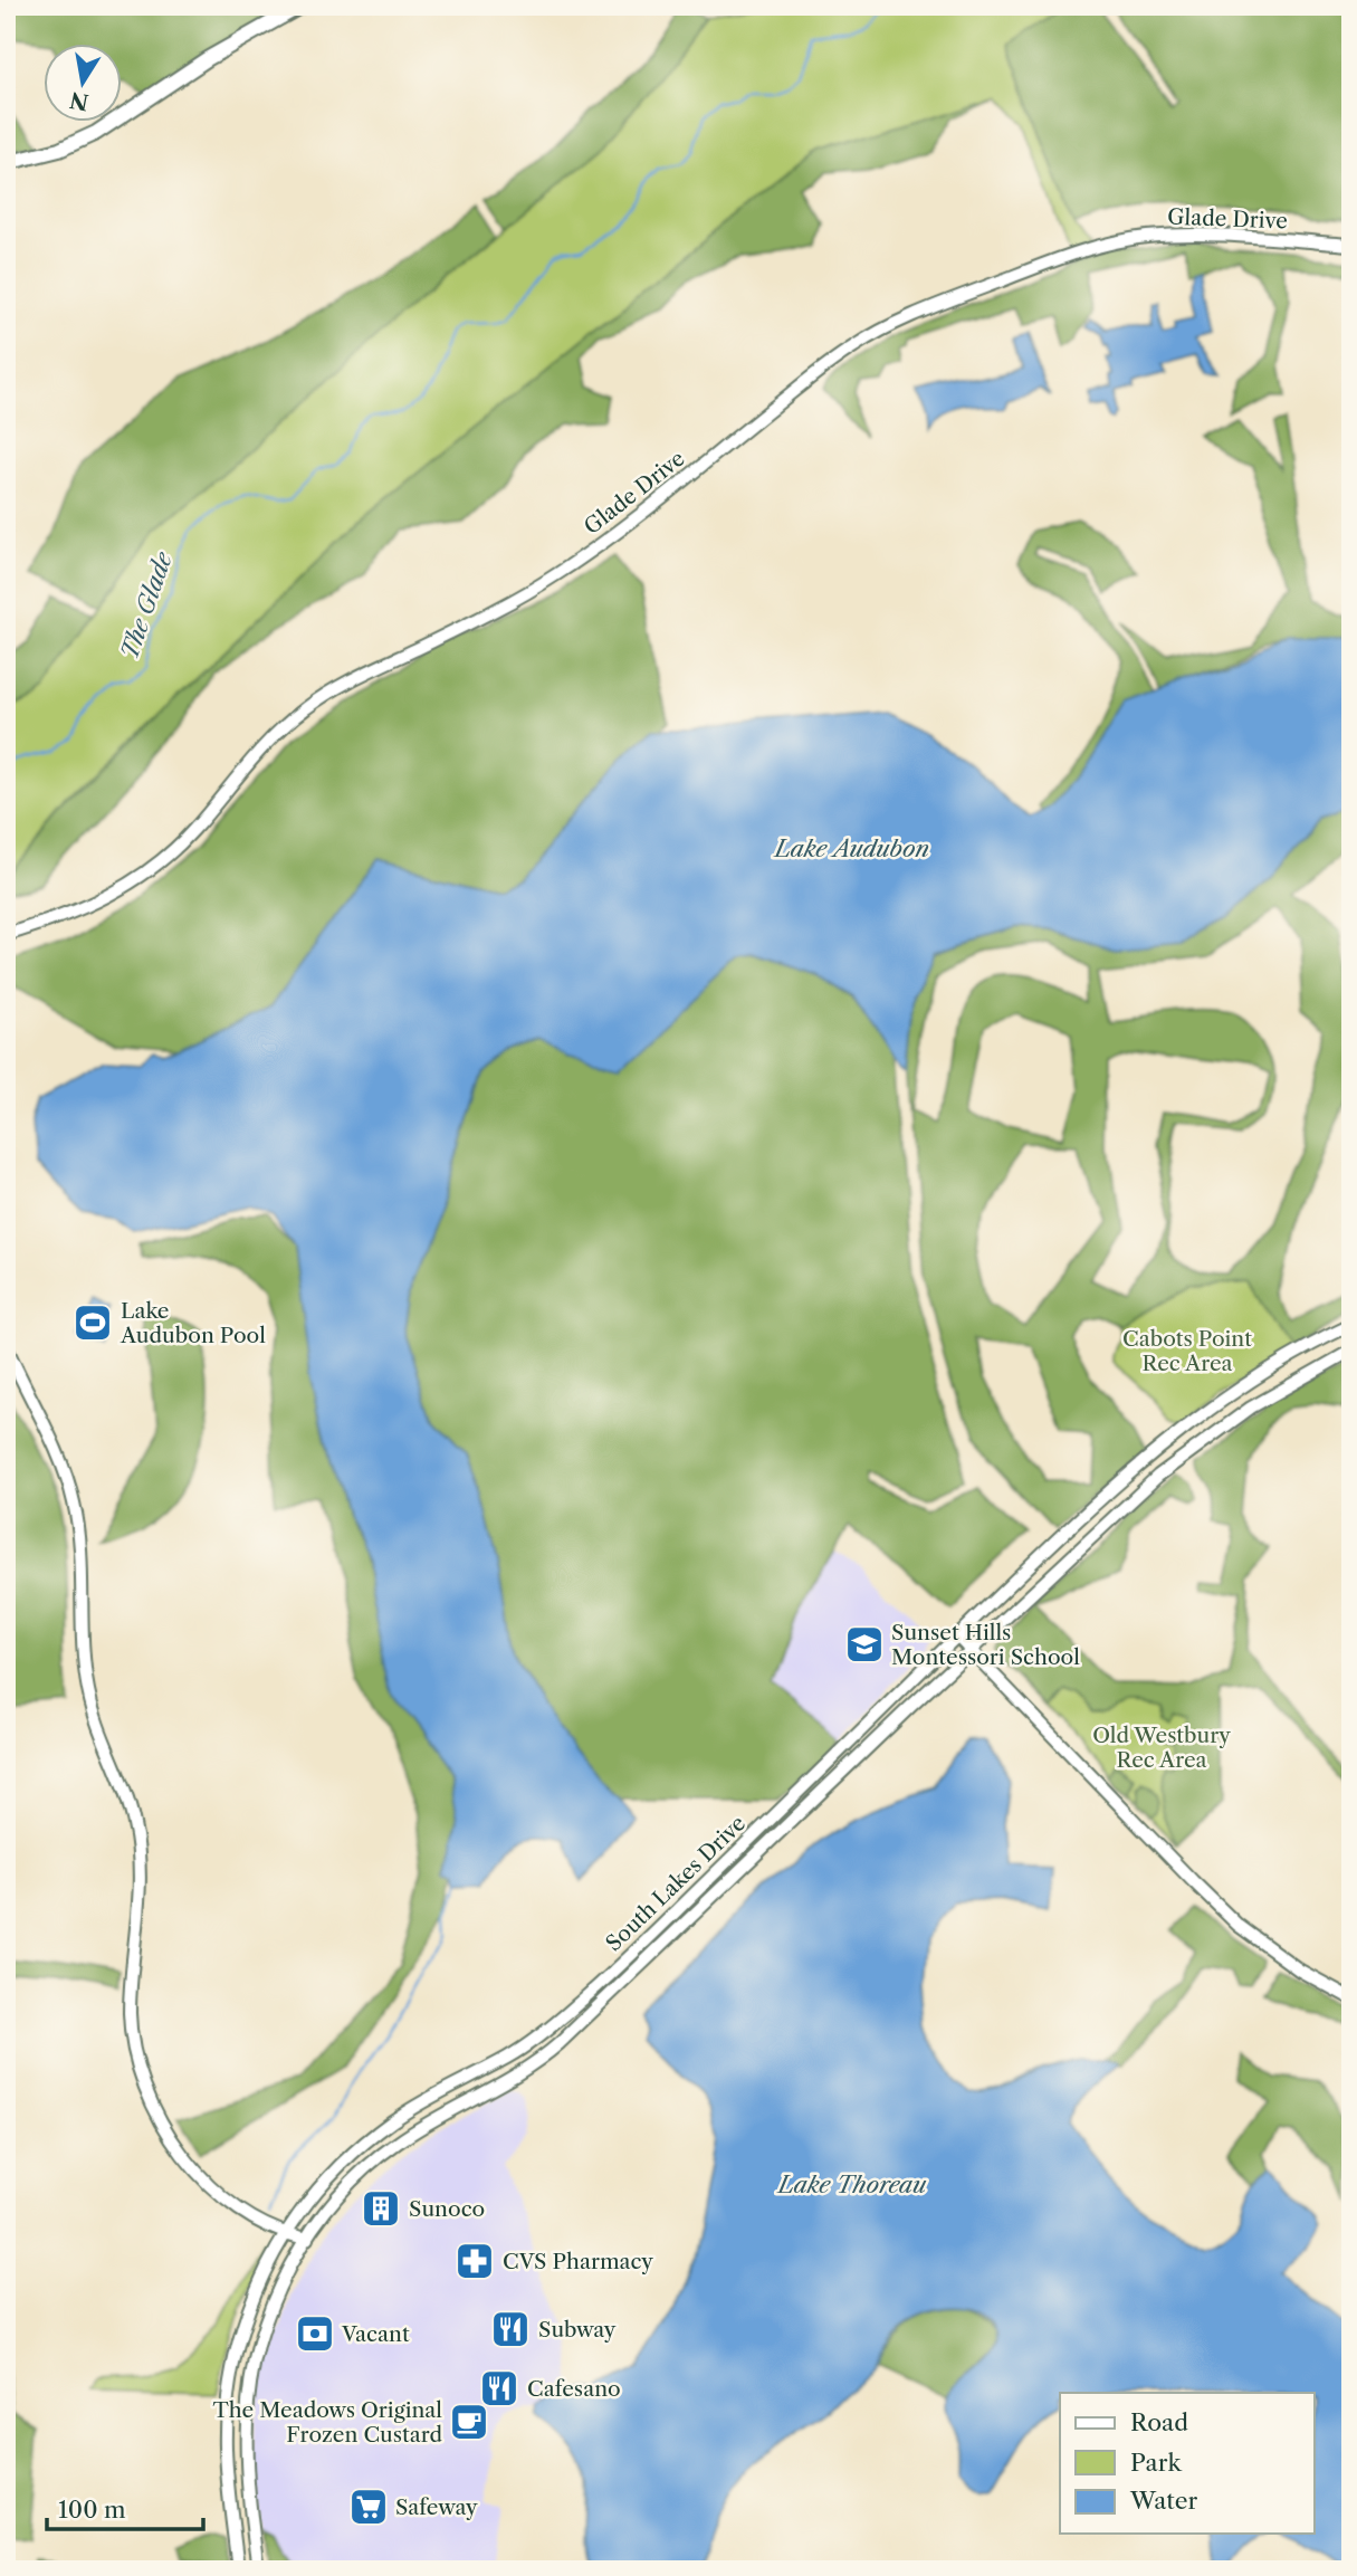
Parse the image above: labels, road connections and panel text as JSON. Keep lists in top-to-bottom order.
{
  "streets": {
    "main road": ["Glade Drive", "South Lakes Drive"]
  },
  "water": ["The Glade", "Lake Audubon", "Lake Thoreau"],
  "parks": ["Cabots Point Rec Area", "Old Westbury Rec Area"],
  "places": {
    "sports": ["Lake Audubon Pool"],
    "school or university": ["Sunset Hills Montessori School"],
    "building": ["Sunoco"],
    "pharmacy": ["CVS Pharmacy"],
    "restaurant": ["Subway", "Cafesano"],
    "bank": ["Vacant"],
    "cafe": ["The Meadows Original Frozen Custard"],
    "supermarket": ["Safeway"]
  },
  "legend": ["Road", "Park", "Water"],
  "scale_bar": "100 m",
  "north": "bottom"
}
